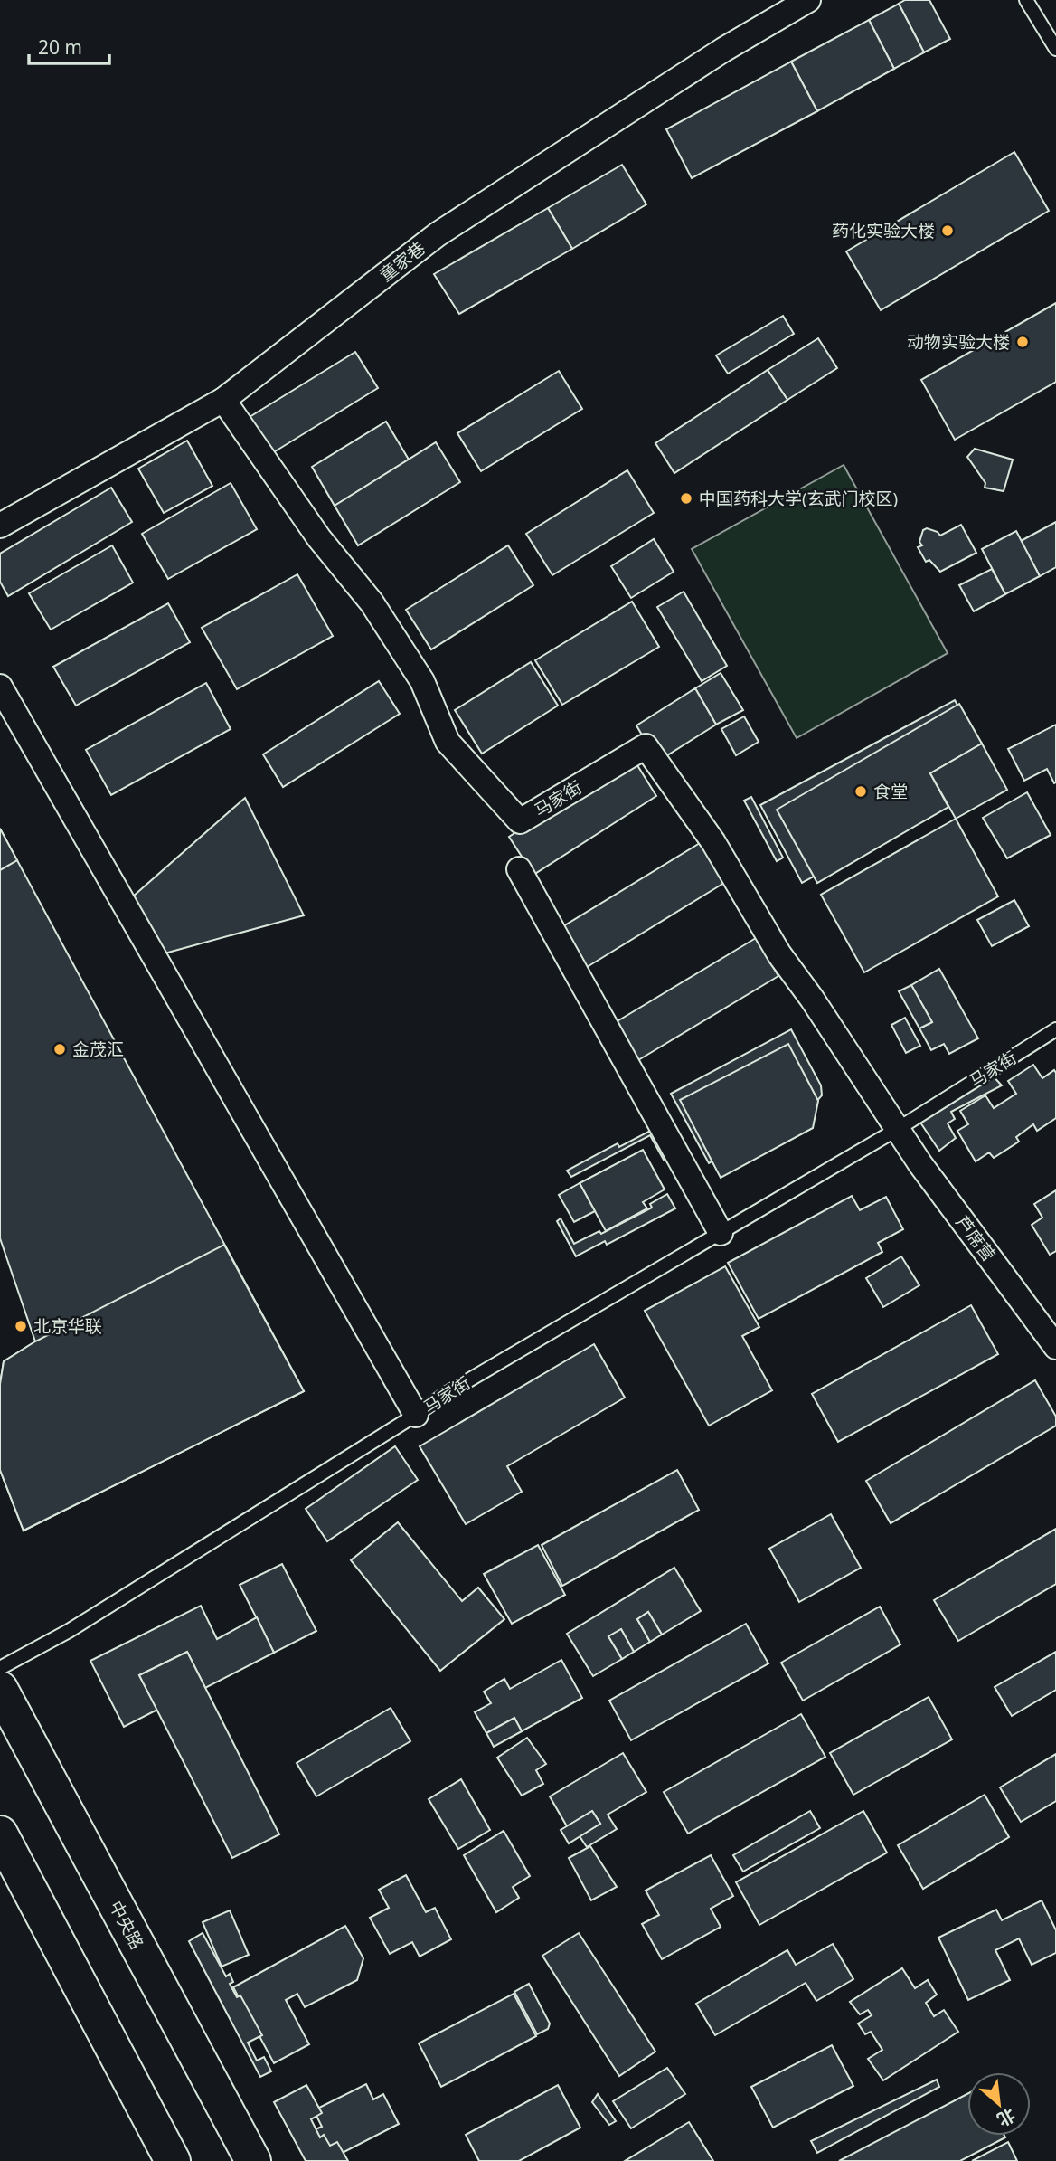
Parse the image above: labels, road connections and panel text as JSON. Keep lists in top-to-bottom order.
{
  "streets": {
    "main road": ["中央路"],
    "street": ["童家巷", "马家街", "芦席营"]
  },
  "crossings": [
    ["童家巷", "马家街"],
    ["马家街", "芦席营"]
  ],
  "places": [
    "药化实验大楼",
    "动物实验大楼",
    "中国药科大学(玄武门校区)",
    "食堂",
    "金茂汇",
    "北京华联"
  ],
  "scale_bar": "20 m",
  "north": "bottom right"
}
